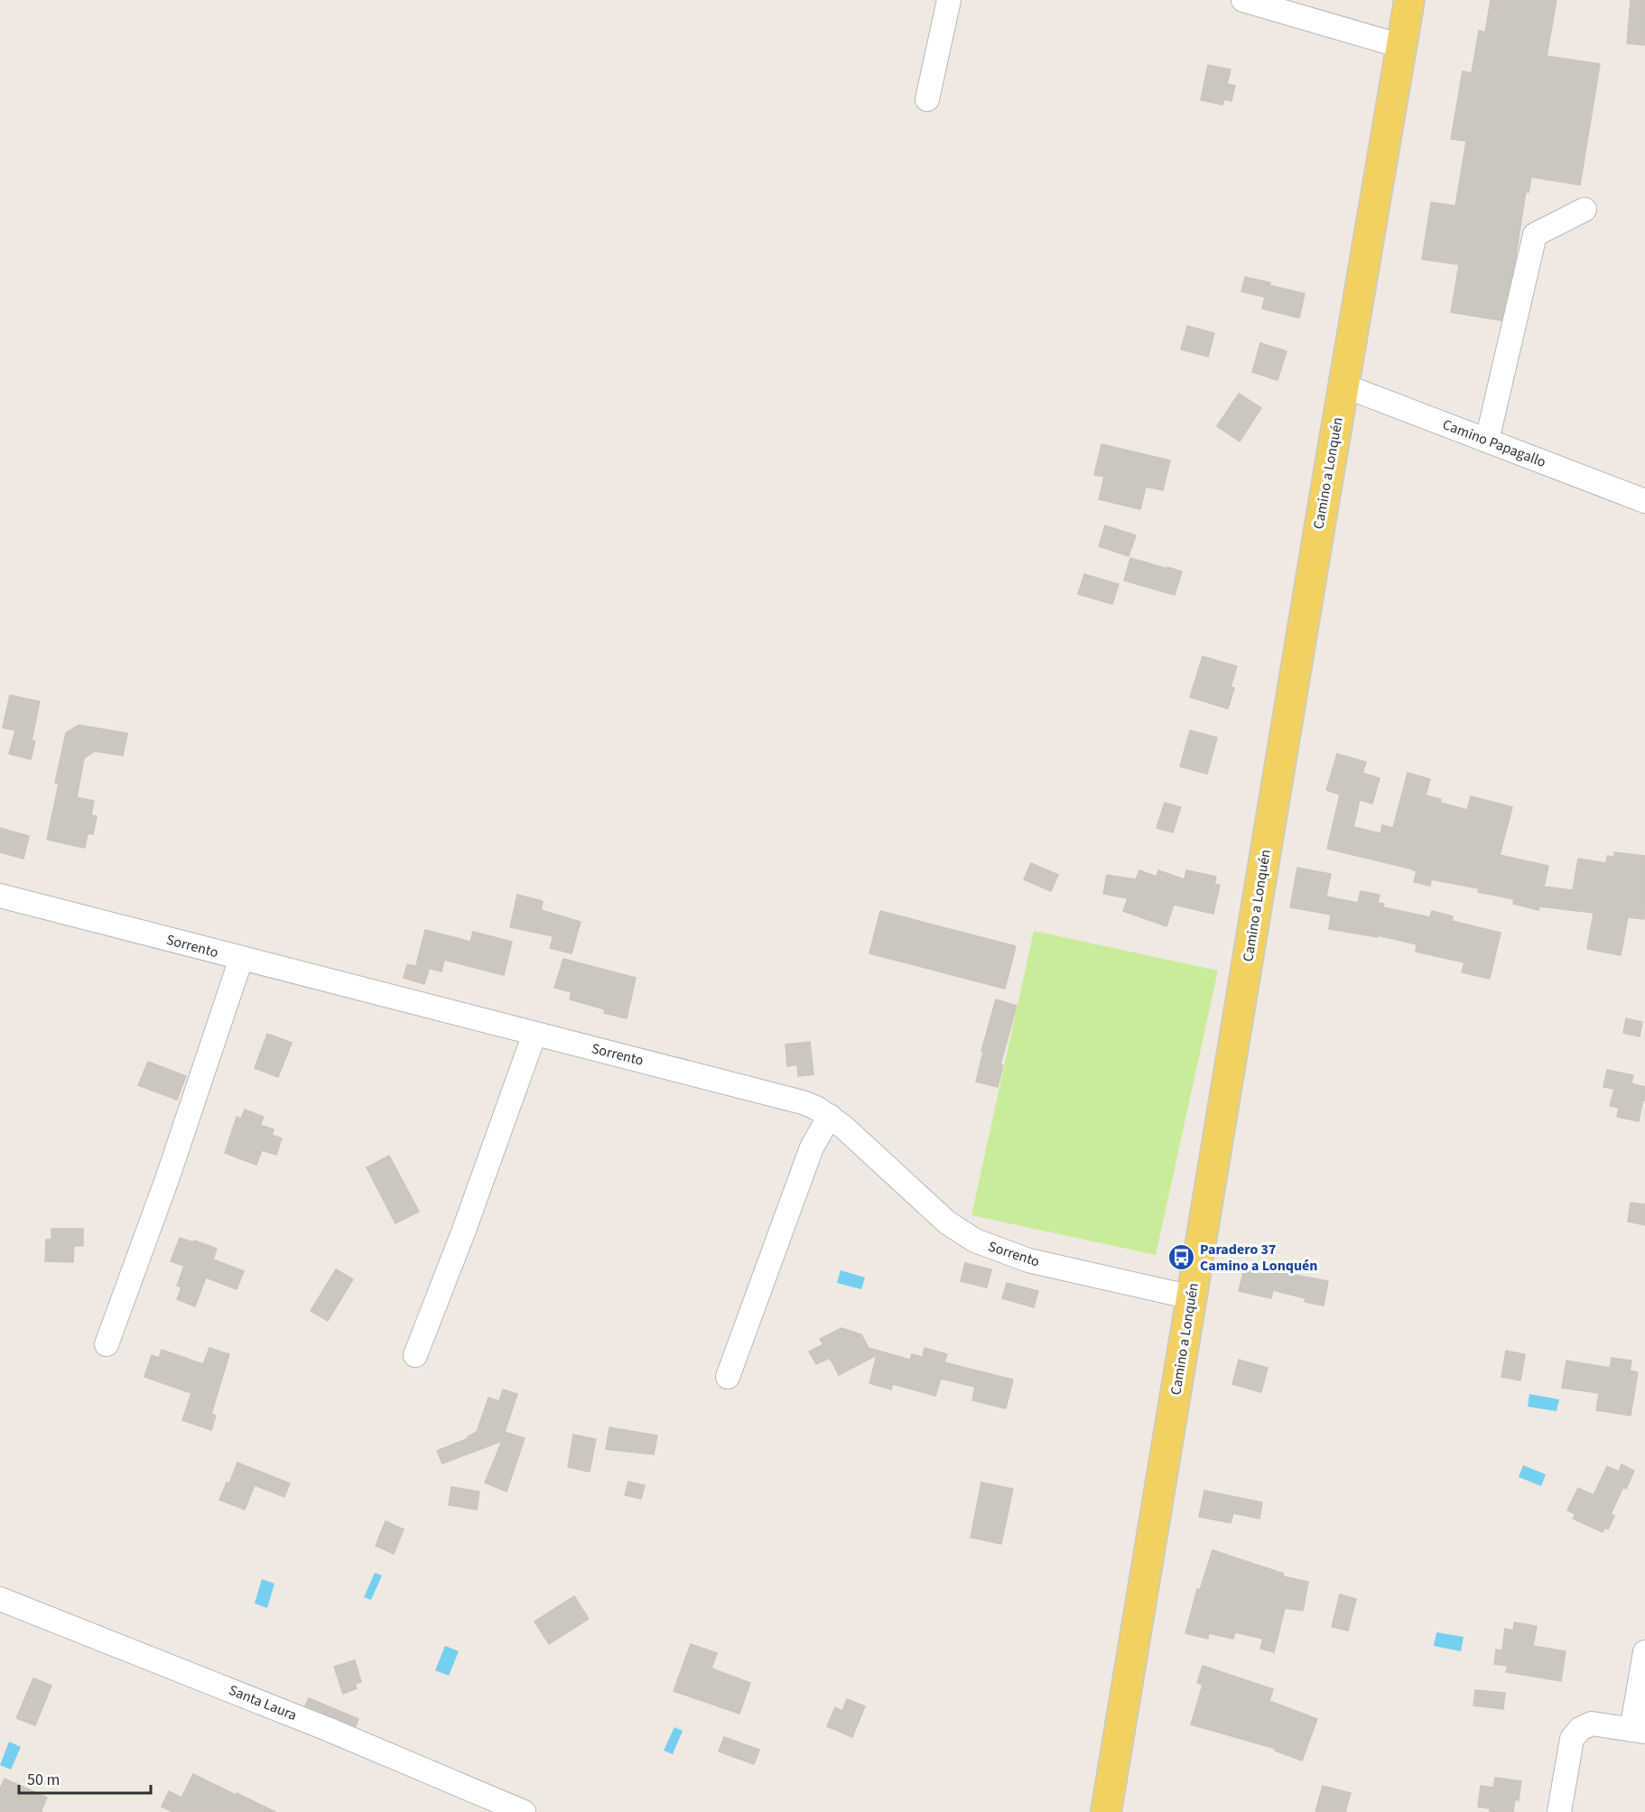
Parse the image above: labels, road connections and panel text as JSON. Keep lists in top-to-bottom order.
{
  "streets": {
    "main road": ["Camino a Lonquén"],
    "street": ["Camino Papagallo", "Sorrento", "Santa Laura"]
  },
  "crossings": [
    ["Camino Papagallo", "Camino a Lonquén"],
    ["Camino a Lonquén", "Sorrento"]
  ],
  "places": {
    "bus stop": ["Paradero 37 Camino a Lonquén"]
  },
  "scale_bar": "50 m"
}
